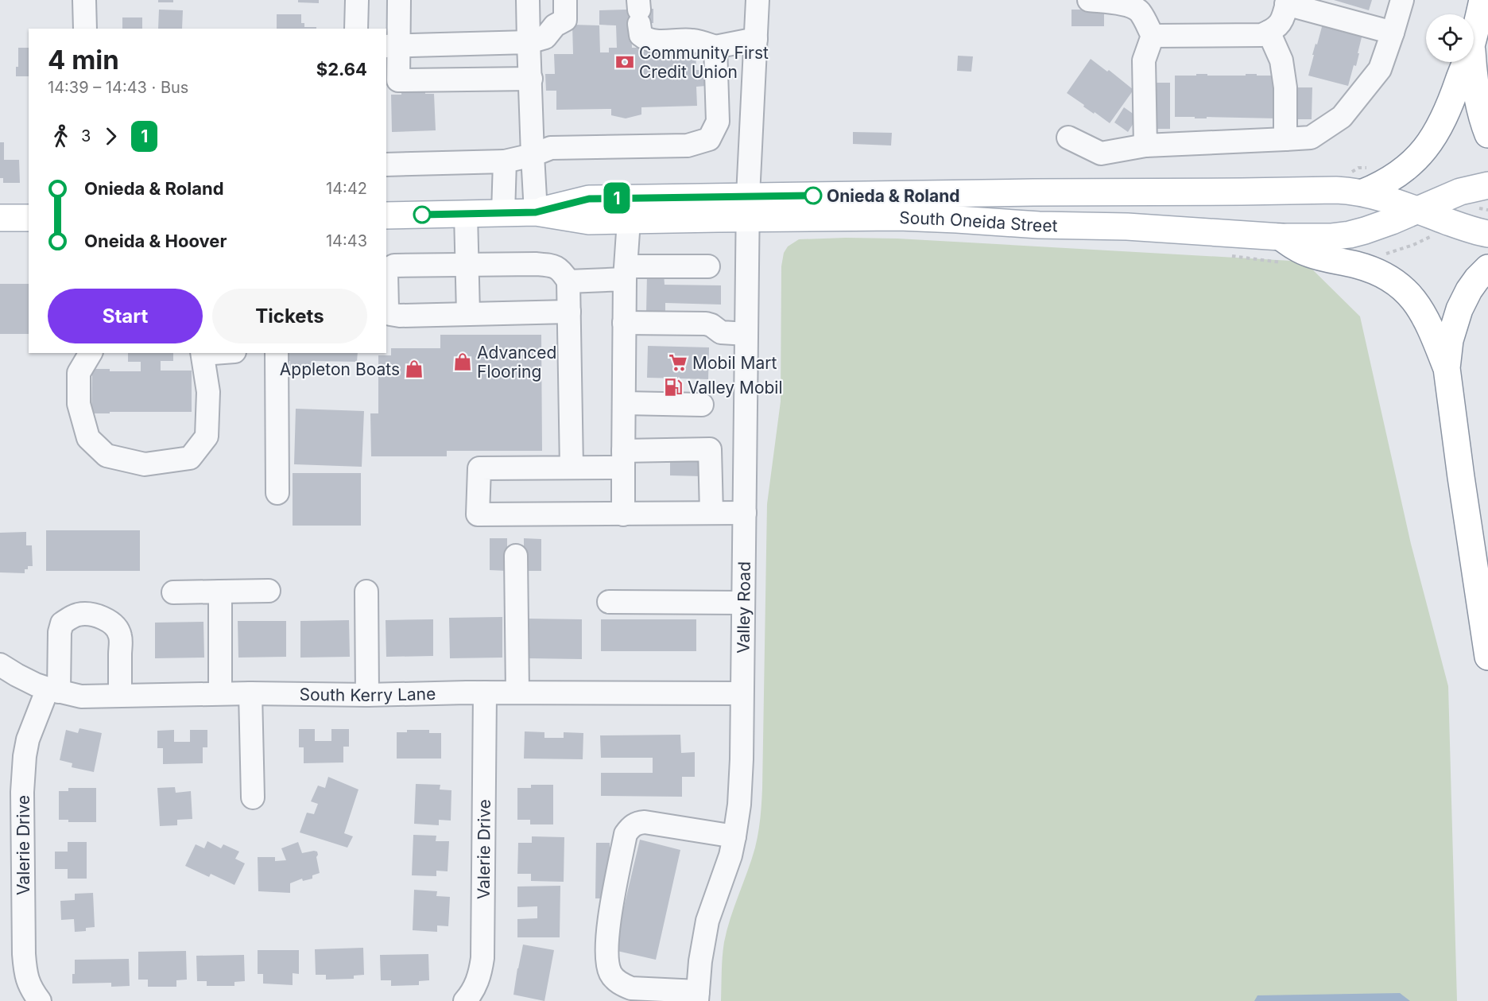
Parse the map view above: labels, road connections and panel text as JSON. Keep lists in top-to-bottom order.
{
  "streets": {
    "main road": ["South Oneida Street"],
    "street": ["Valley Road", "South Kerry Lane", "Valerie Drive"]
  },
  "crossings": [
    ["South Oneida Street", "Valley Road"],
    ["Valley Road", "South Kerry Lane"],
    ["South Kerry Lane", "Valerie Drive"]
  ],
  "places": {
    "bank": ["Community First Credit Union"],
    "other": ["Onieda & Roland"],
    "shop": ["Advanced Flooring", "Appleton Boats"],
    "supermarket": ["Mobil Mart"],
    "fuel station": ["Valley Mobil"]
  },
  "lines": ["bus line 1"],
  "page": {
    "on_map": "1",
    "heading": ["4 min", "14:39 – 14:43 · Bus", "$2.64"],
    "legs": ["3", "1"],
    "list": [
      {
        "name": "Onieda & Roland",
        "value": "14:42"
      },
      {
        "name": "Oneida & Hoover",
        "value": "14:43"
      }
    ],
    "buttons": ["Start", "Tickets"]
  }
}
